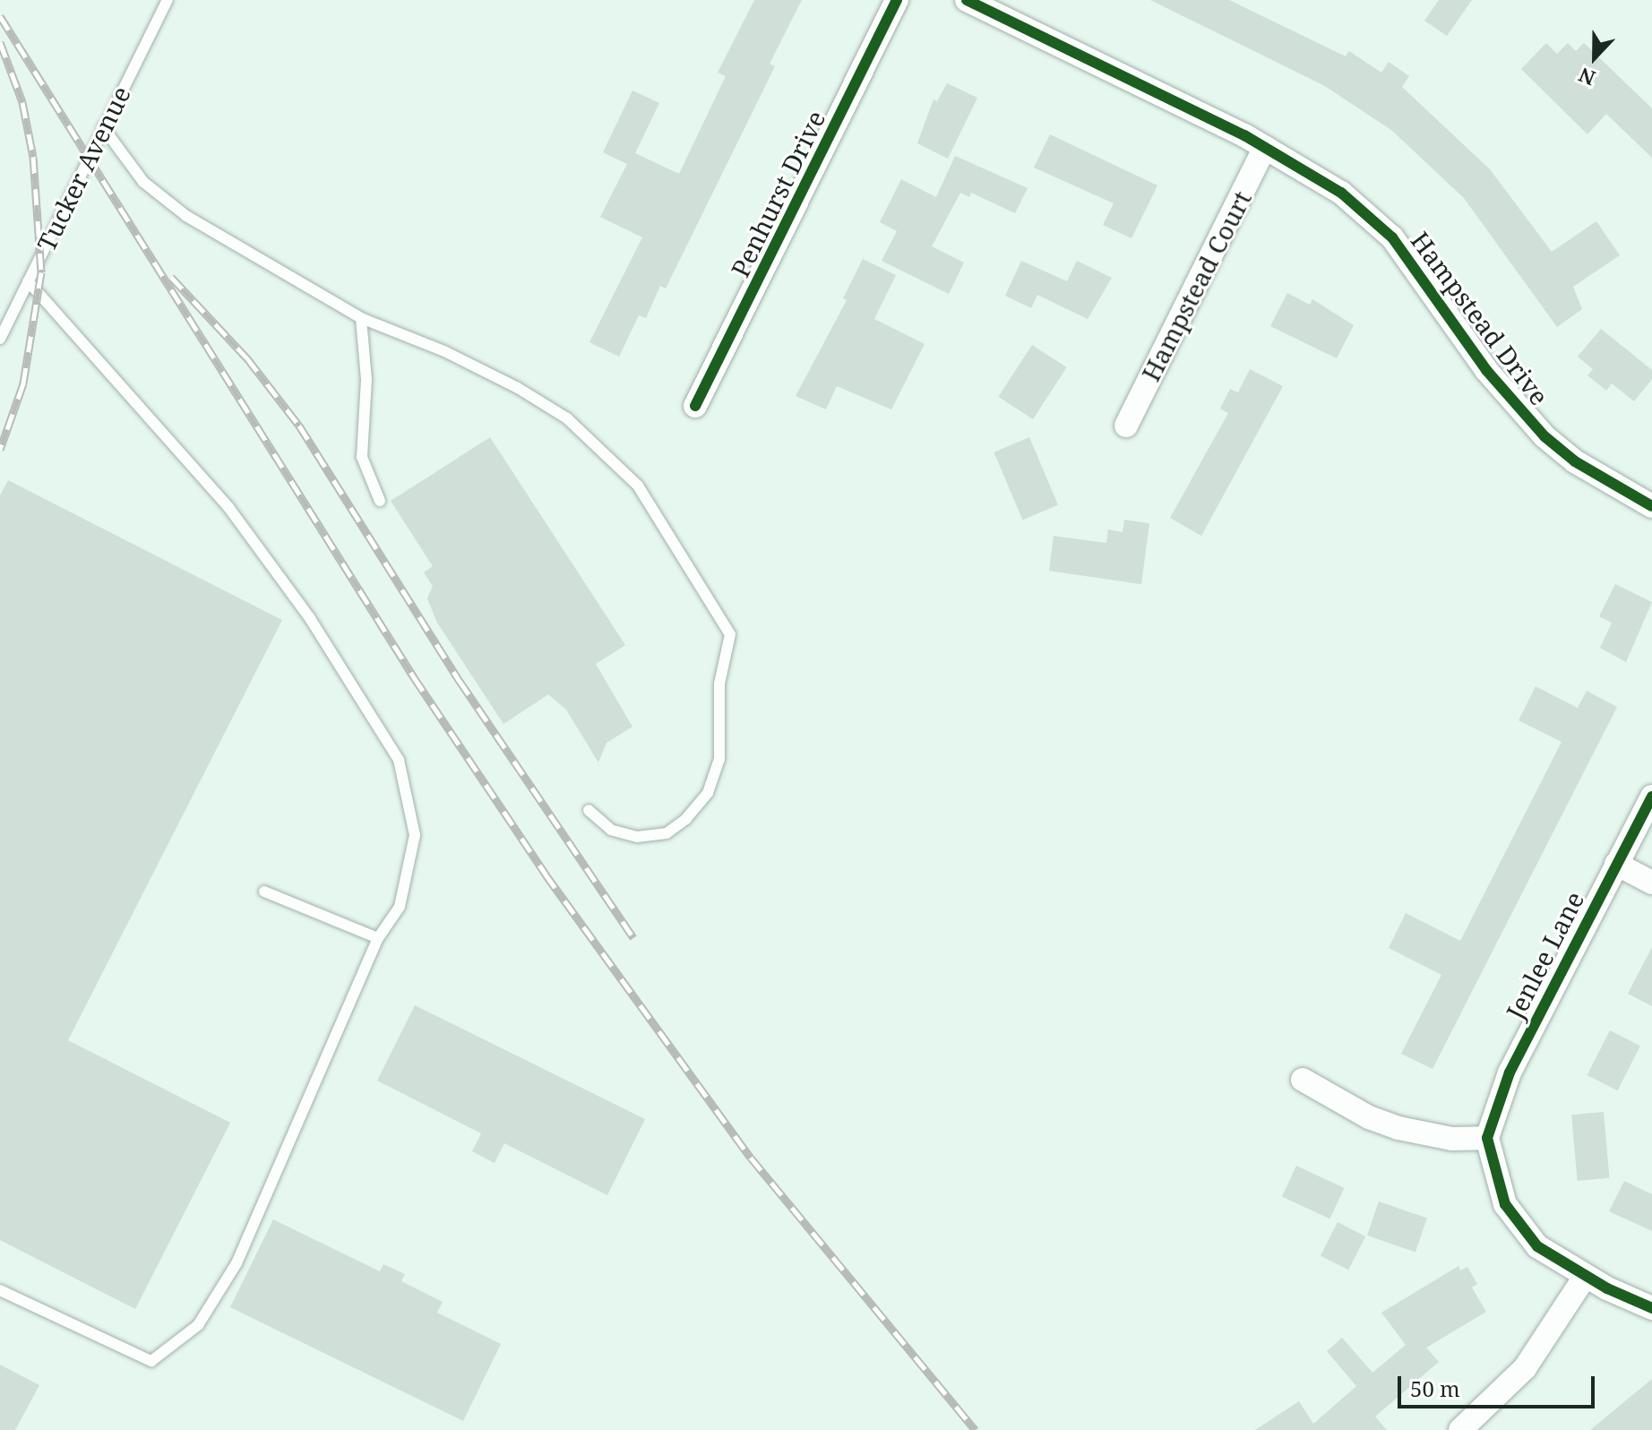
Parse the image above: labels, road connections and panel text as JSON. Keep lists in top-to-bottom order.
{
  "streets": {
    "street": [
      "Penhurst Drive",
      "Hampstead Court",
      "Hampstead Drive",
      "Jenlee Lane"
    ],
    "lane": ["Tucker Avenue"]
  },
  "crossings": [
    ["Hampstead Court", "Hampstead Drive"]
  ],
  "scale_bar": "50 m",
  "north": "bottom"
}
